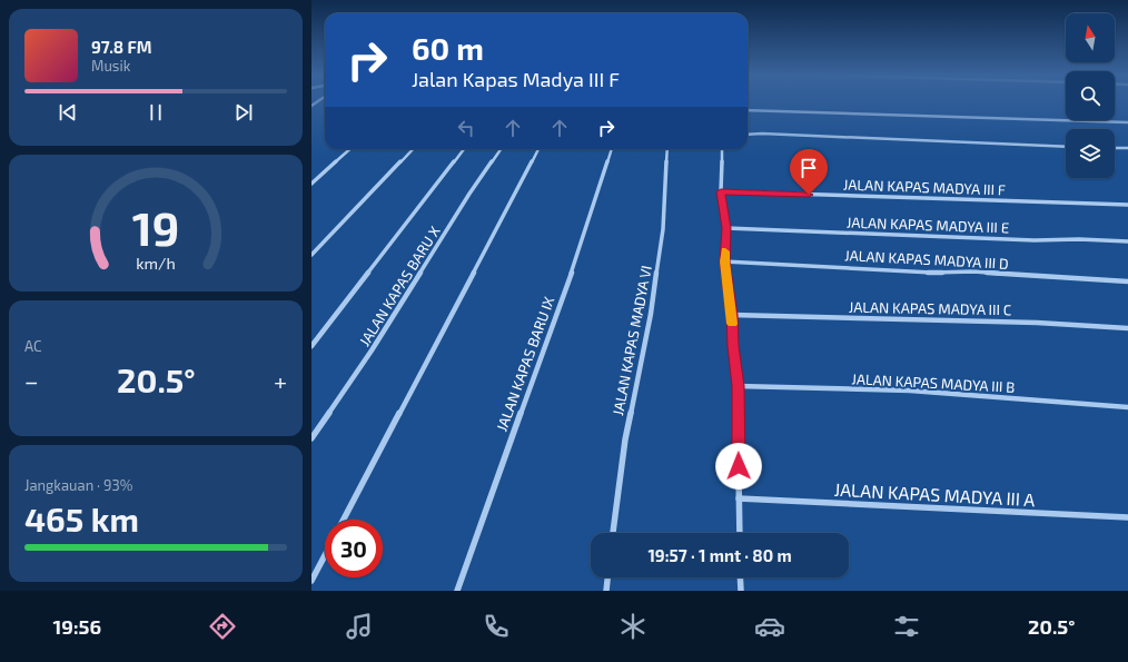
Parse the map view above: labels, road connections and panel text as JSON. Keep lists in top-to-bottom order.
{
  "streets": {
    "street": [
      "JALAN KAPAS MADYA III F",
      "JALAN KAPAS MADYA III E",
      "JALAN KAPAS MADYA III D",
      "JALAN KAPAS BARU X",
      "JALAN KAPAS MADYA III C",
      "JALAN KAPAS MADYA VI",
      "JALAN KAPAS BARU IX",
      "JALAN KAPAS MADYA III B",
      "JALAN KAPAS MADYA III A"
    ]
  },
  "north": "top",
  "page": {
    "turn": ["60 m", "Jalan Kapas Madya III F"],
    "song": ["97.8 FM", "Musik"],
    "tile": [
      "AC",
      ["Jangkauan · 93%", "465 km"]
    ],
    "heat": ["−", "20.5°", "+"],
    "limit": "30",
    "trip": "19:57 · 1 mnt · 80 m",
    "tabs": ["19:56", "20.5°"],
    "gauge": ["19", "km/h"]
  }
}
